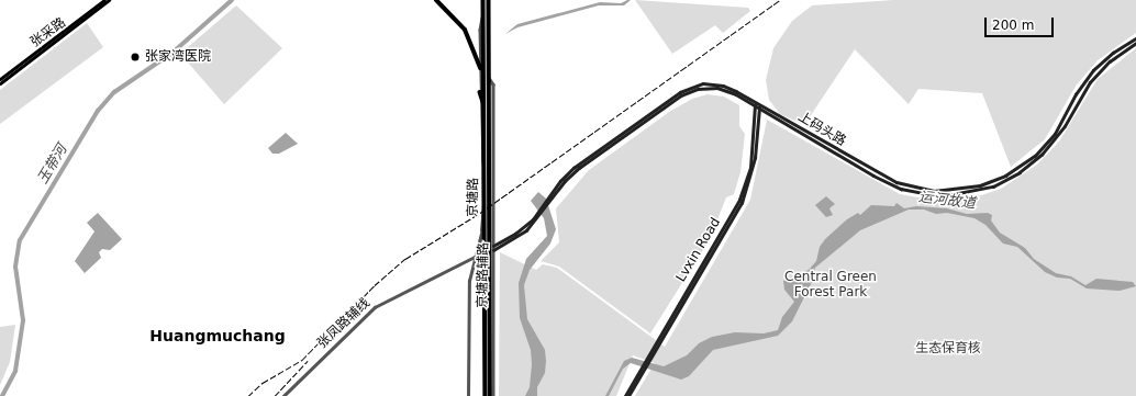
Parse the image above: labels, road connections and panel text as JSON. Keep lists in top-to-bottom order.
{
  "streets": {
    "highway": ["京塘路"],
    "main road": ["张采路", "上码头路", "Lvxin Road"],
    "street": ["京塘路辅路", "张凤路辅线"]
  },
  "crossings": [
    ["上码头路", "Lvxin Road"],
    ["上码头路", "京塘路辅路"],
    ["京塘路", "京塘路辅路"],
    ["京塘路辅路", "张凤路辅线"]
  ],
  "districts": ["Huangmuchang"],
  "water": ["玉带河", "运河故道"],
  "parks": ["Central Green Forest Park", "生态保育核"],
  "places": ["张家湾医院"],
  "scale_bar": "200 m"
}
